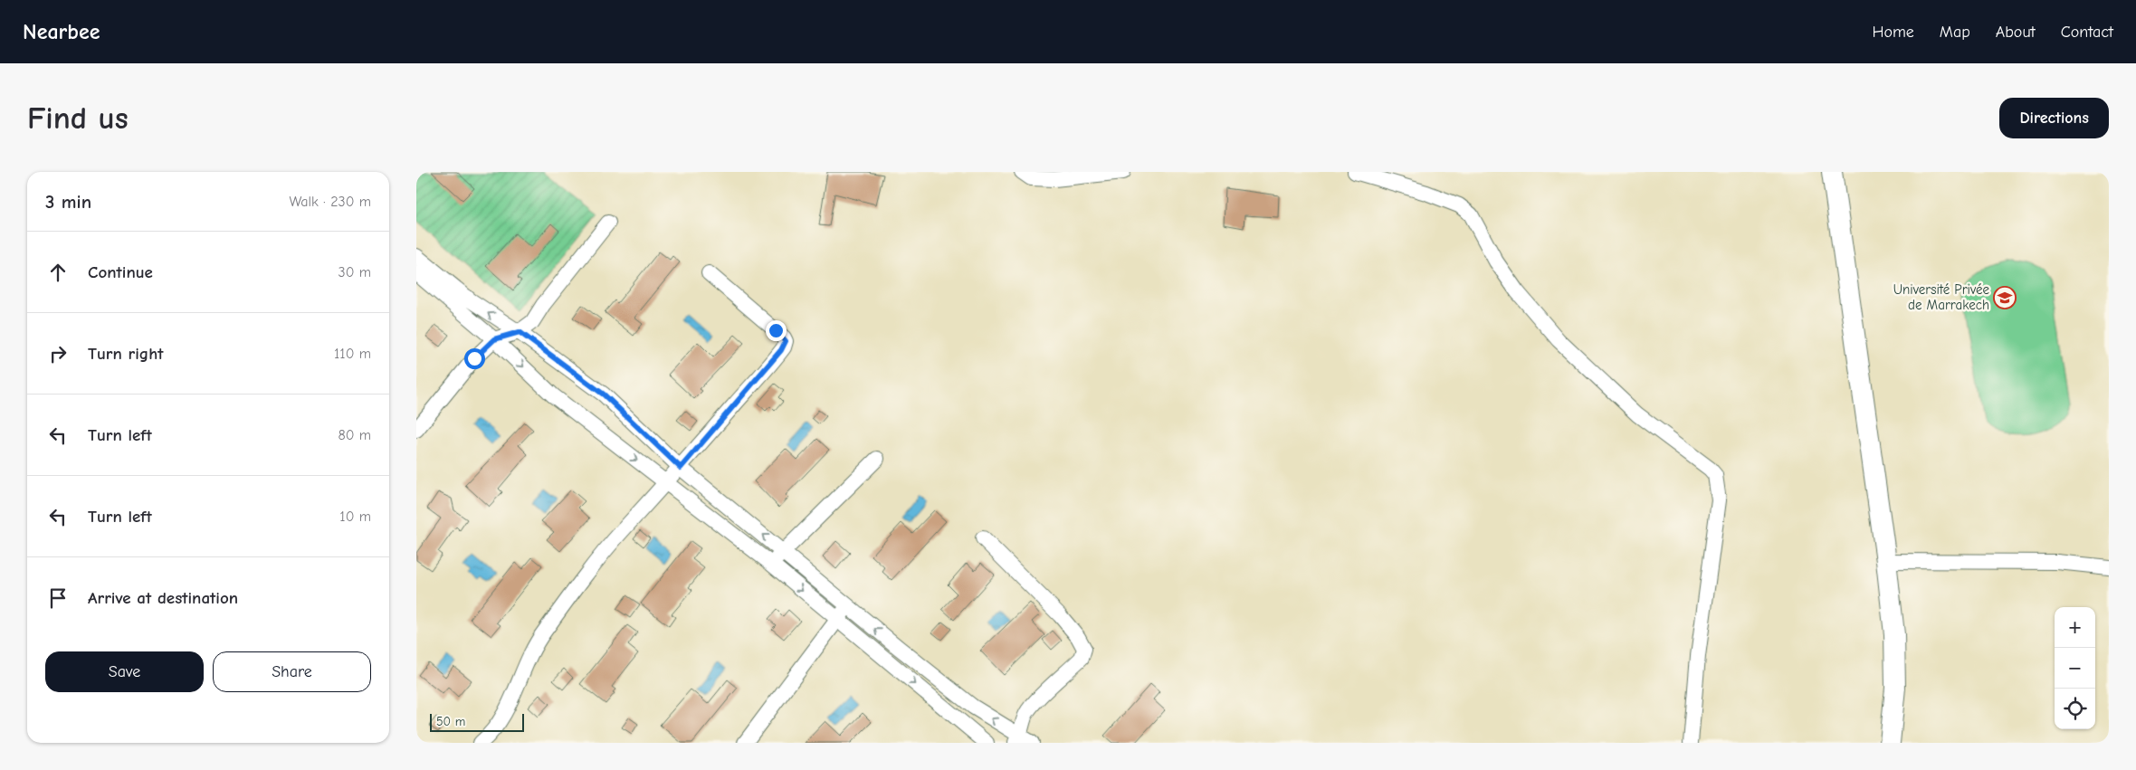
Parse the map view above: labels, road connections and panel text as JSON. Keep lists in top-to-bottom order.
{
  "places": {
    "school or university": ["Université Privée de Marrakech"]
  },
  "scale_bar": "50 m",
  "page": {
    "header": "Nearbee",
    "nav": [
      "Home",
      "Map",
      "About",
      "Contact"
    ],
    "buttons": [
      "Directions",
      ["Save", "Share"]
    ],
    "title": "Find us",
    "heading": ["3 min", "Walk · 230 m"],
    "list": [
      ["Continue", "30 m"],
      ["Turn right", "110 m"],
      ["Turn left", "80 m"],
      ["Turn left", "10 m"],
      "Arrive at destination"
    ],
    "map_buttons": ["+", "−"],
    "scale": "50 m"
  }
}
